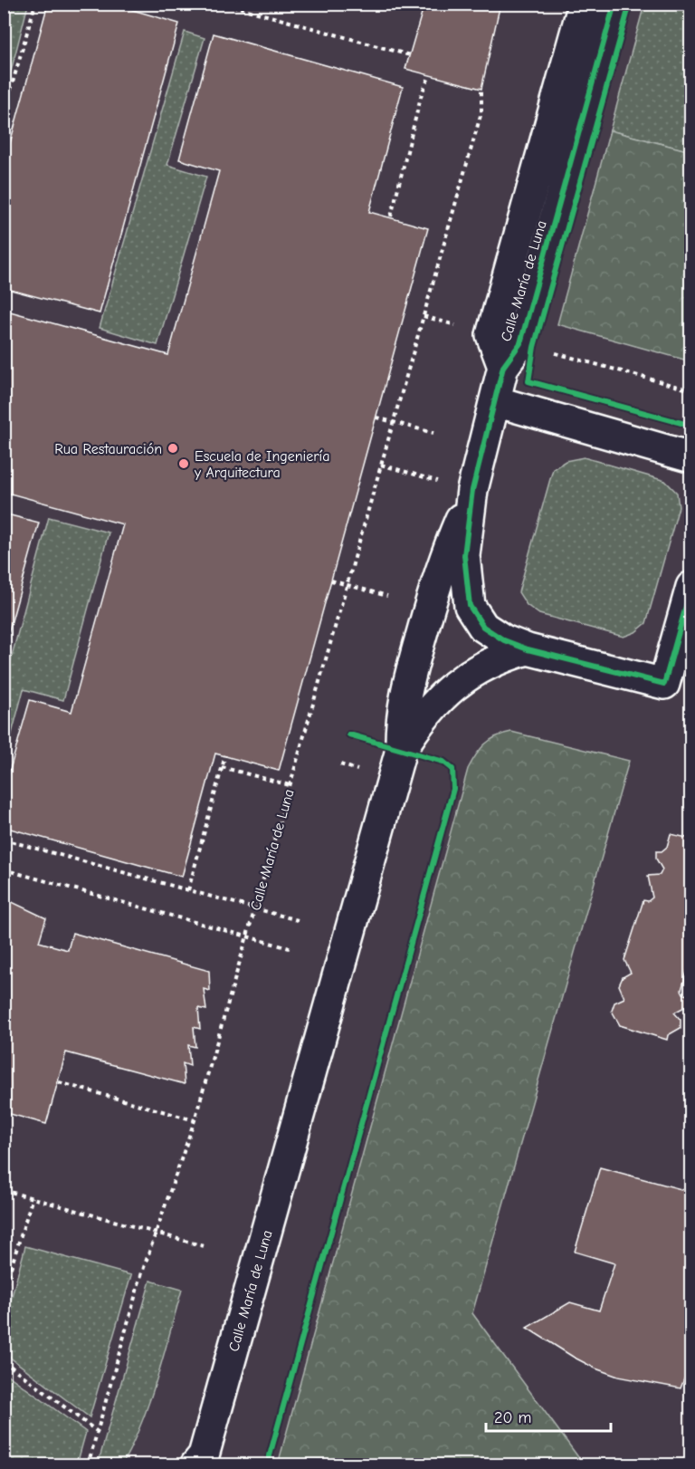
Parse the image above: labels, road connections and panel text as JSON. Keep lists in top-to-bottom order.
{
  "streets": {
    "street": ["Calle María de Luna"]
  },
  "places": ["Rua Restauración", "Escuela de Ingeniería y Arquitectura"],
  "scale_bar": "20 m"
}
